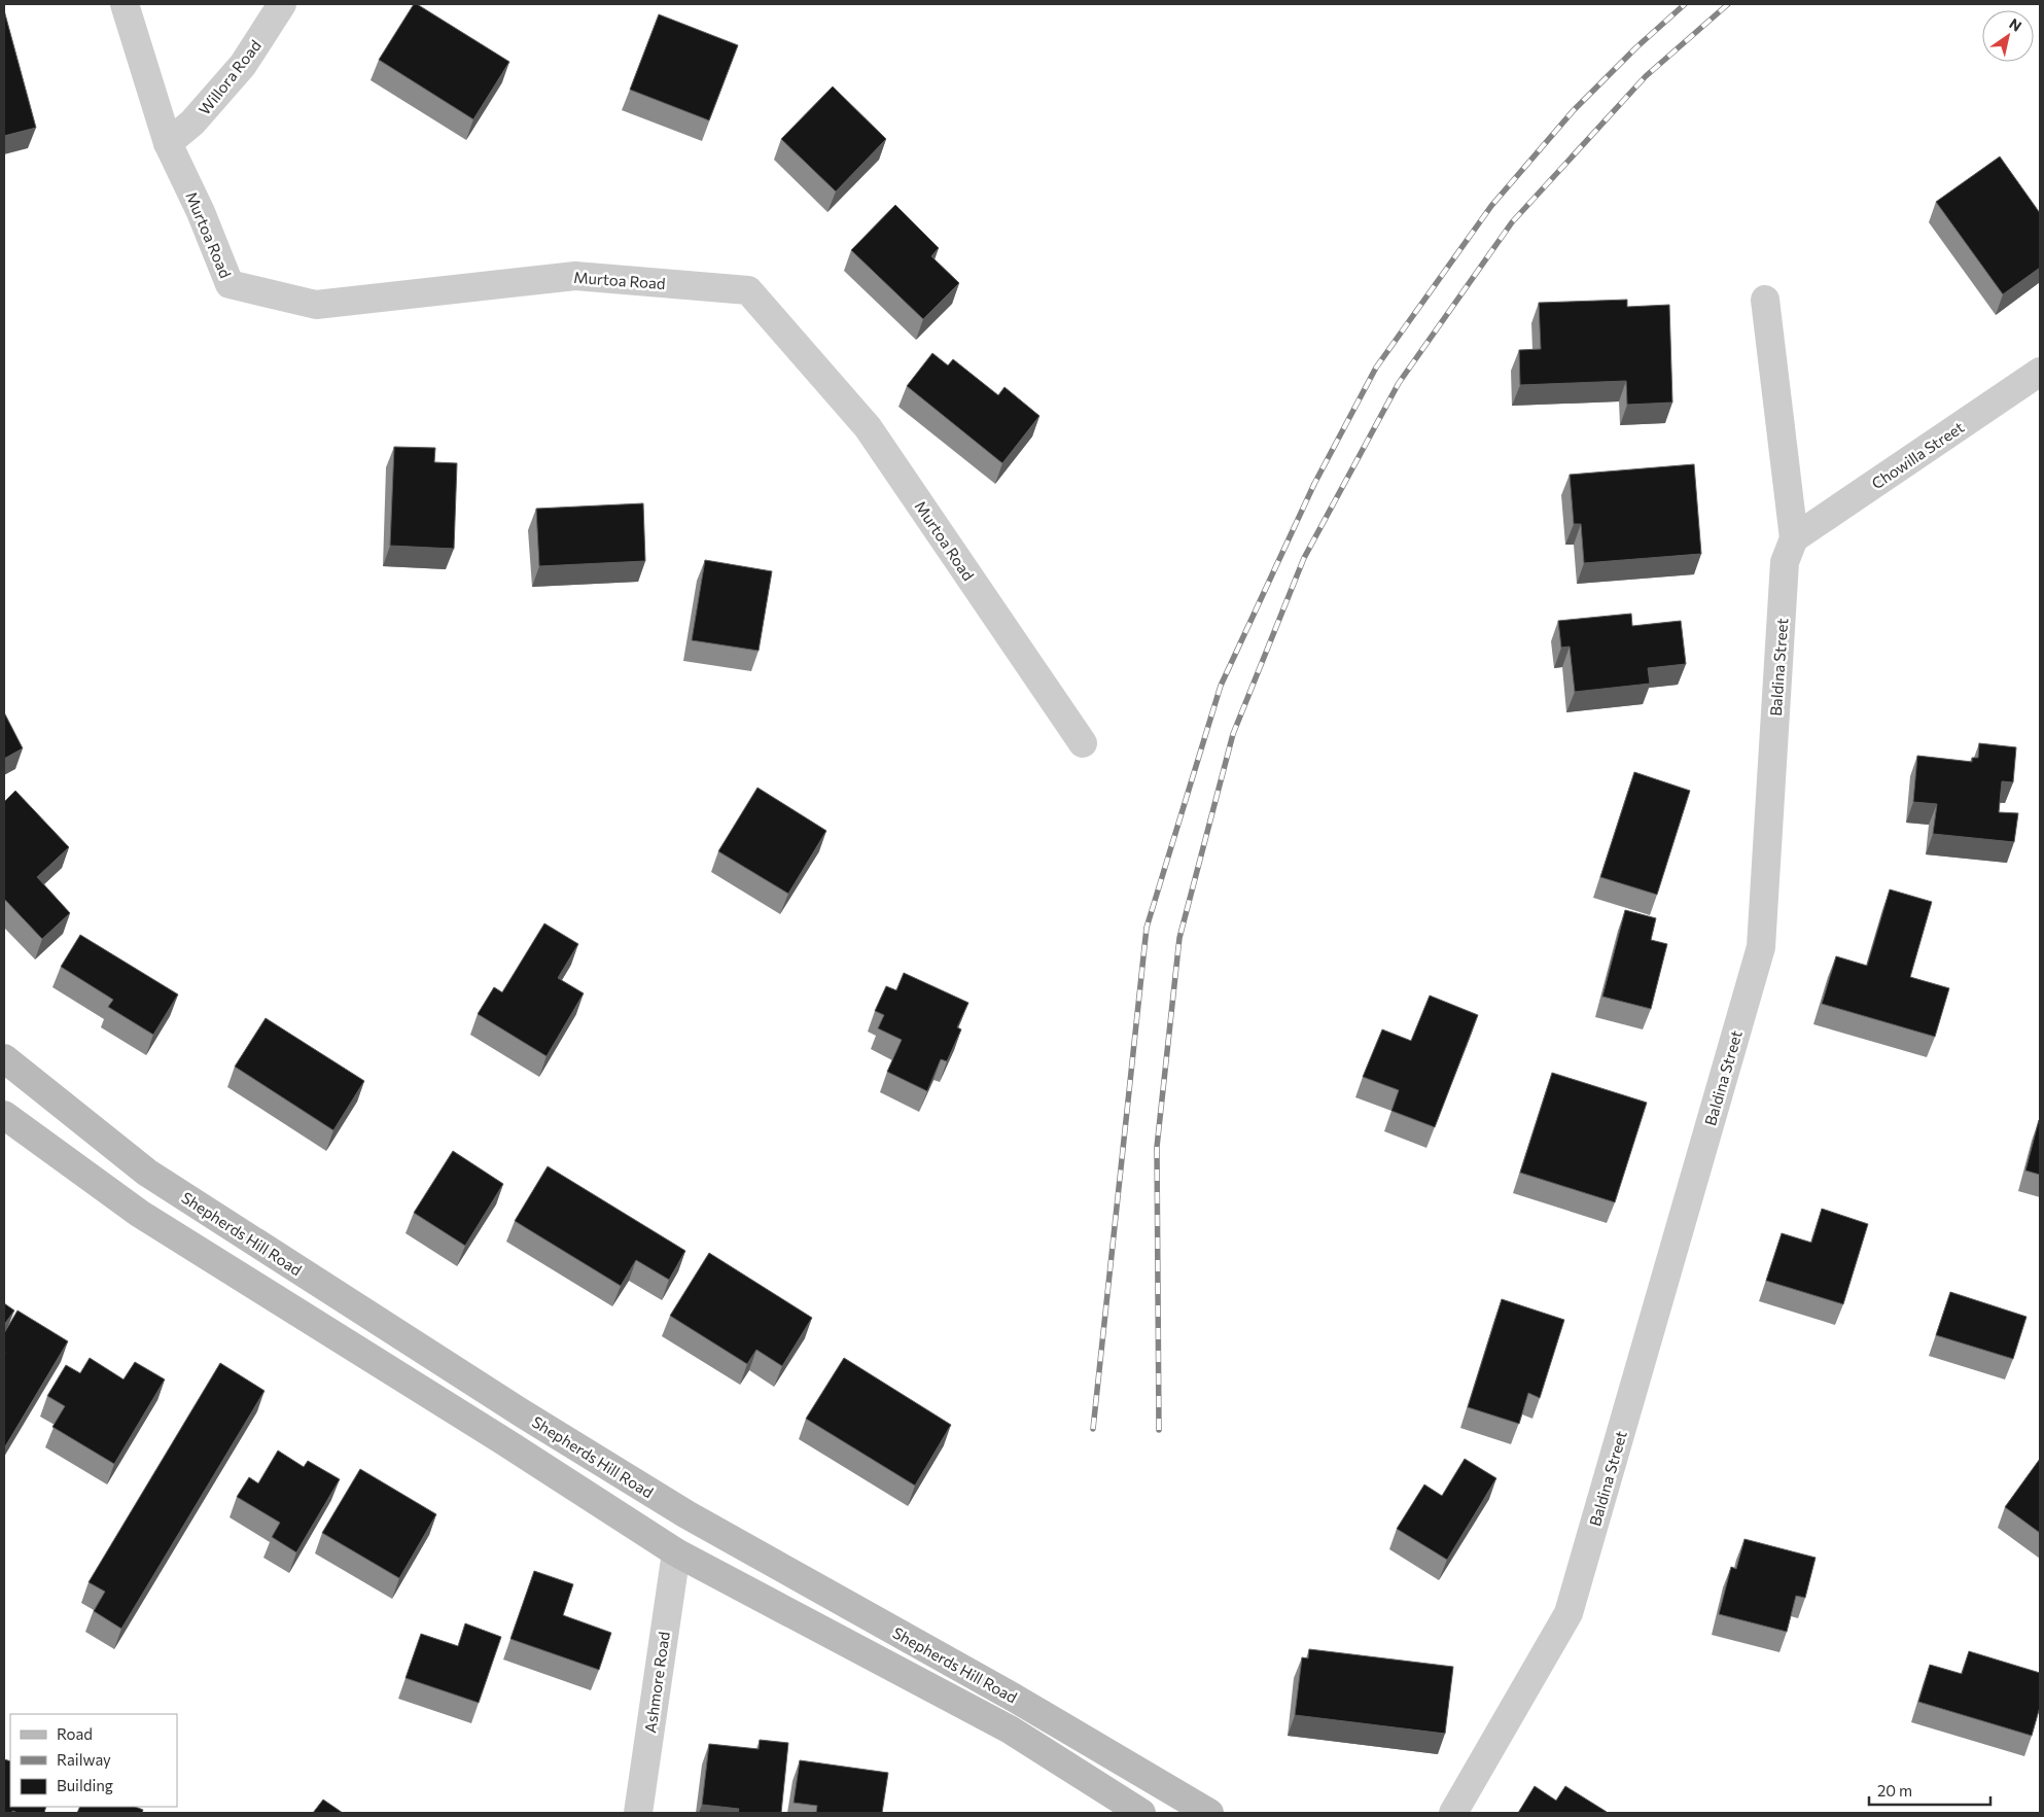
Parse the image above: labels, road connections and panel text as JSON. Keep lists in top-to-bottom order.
{
  "streets": {
    "main road": ["Shepherds Hill Road"],
    "street": [
      "Willora Road",
      "Murtoa Road",
      "Chowilla Street",
      "Baldina Street",
      "Ashmore Road"
    ]
  },
  "crossings": [
    ["Willora Road", "Murtoa Road"],
    ["Chowilla Street", "Baldina Street"],
    ["Shepherds Hill Road", "Ashmore Road"]
  ],
  "legend": ["Road", "Railway", "Building"],
  "scale_bar": "20 m",
  "north": "top right"
}
